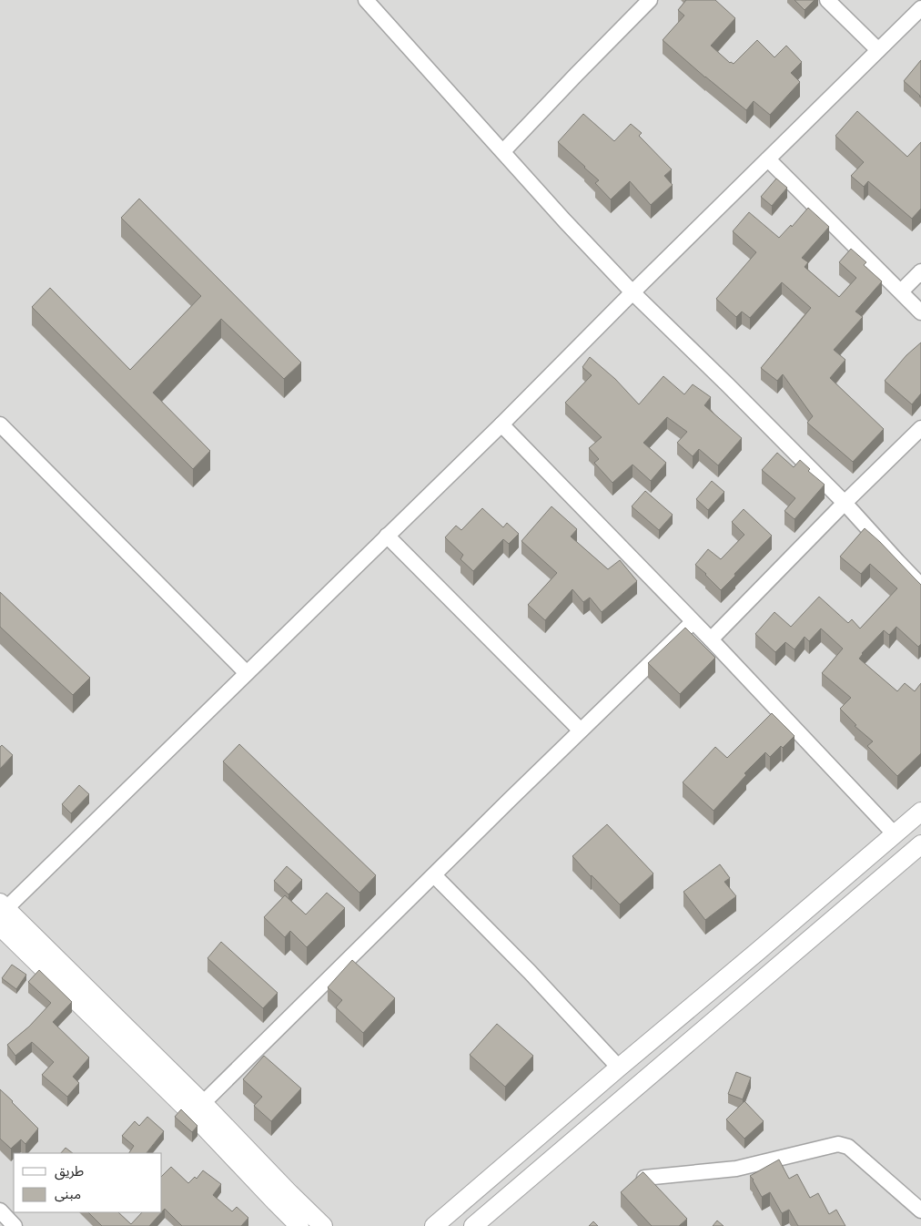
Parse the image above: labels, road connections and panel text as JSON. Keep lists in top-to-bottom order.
{
  "legend": ["طريق", "مبنى"]
}
